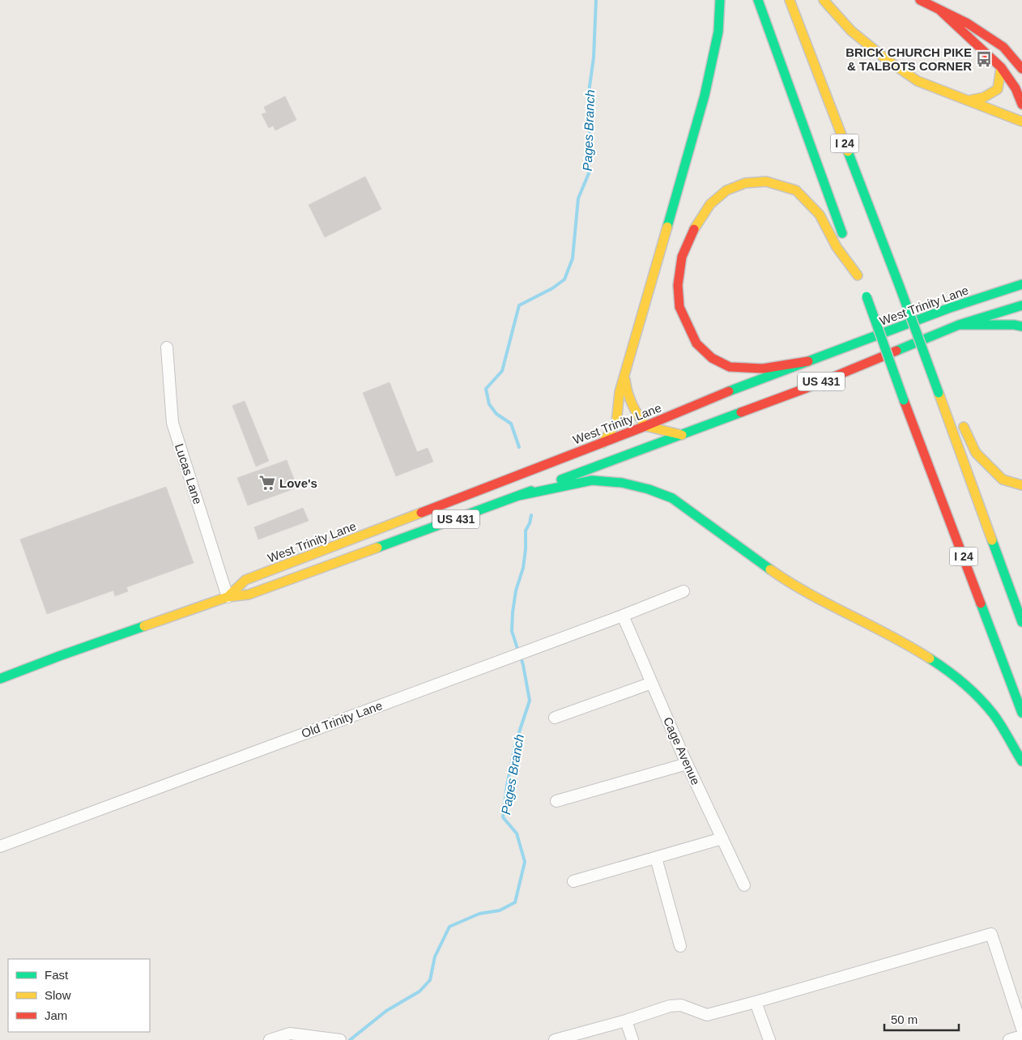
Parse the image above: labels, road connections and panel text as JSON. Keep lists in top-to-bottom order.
{
  "streets": {
    "main road": ["I 24", "West Trinity Lane", "US 431"],
    "street": ["Lucas Lane", "Old Trinity Lane", "Cage Avenue"]
  },
  "crossings": [
    ["West Trinity Lane", "Lucas Lane"],
    ["Old Trinity Lane", "Cage Avenue"]
  ],
  "water": ["Pages Branch"],
  "places": {
    "bus stop": ["BRICK CHURCH PIKE & TALBOTS CORNER"],
    "supermarket": ["Love's"]
  },
  "legend": ["Fast", "Slow", "Jam"],
  "scale_bar": "50 m"
}
